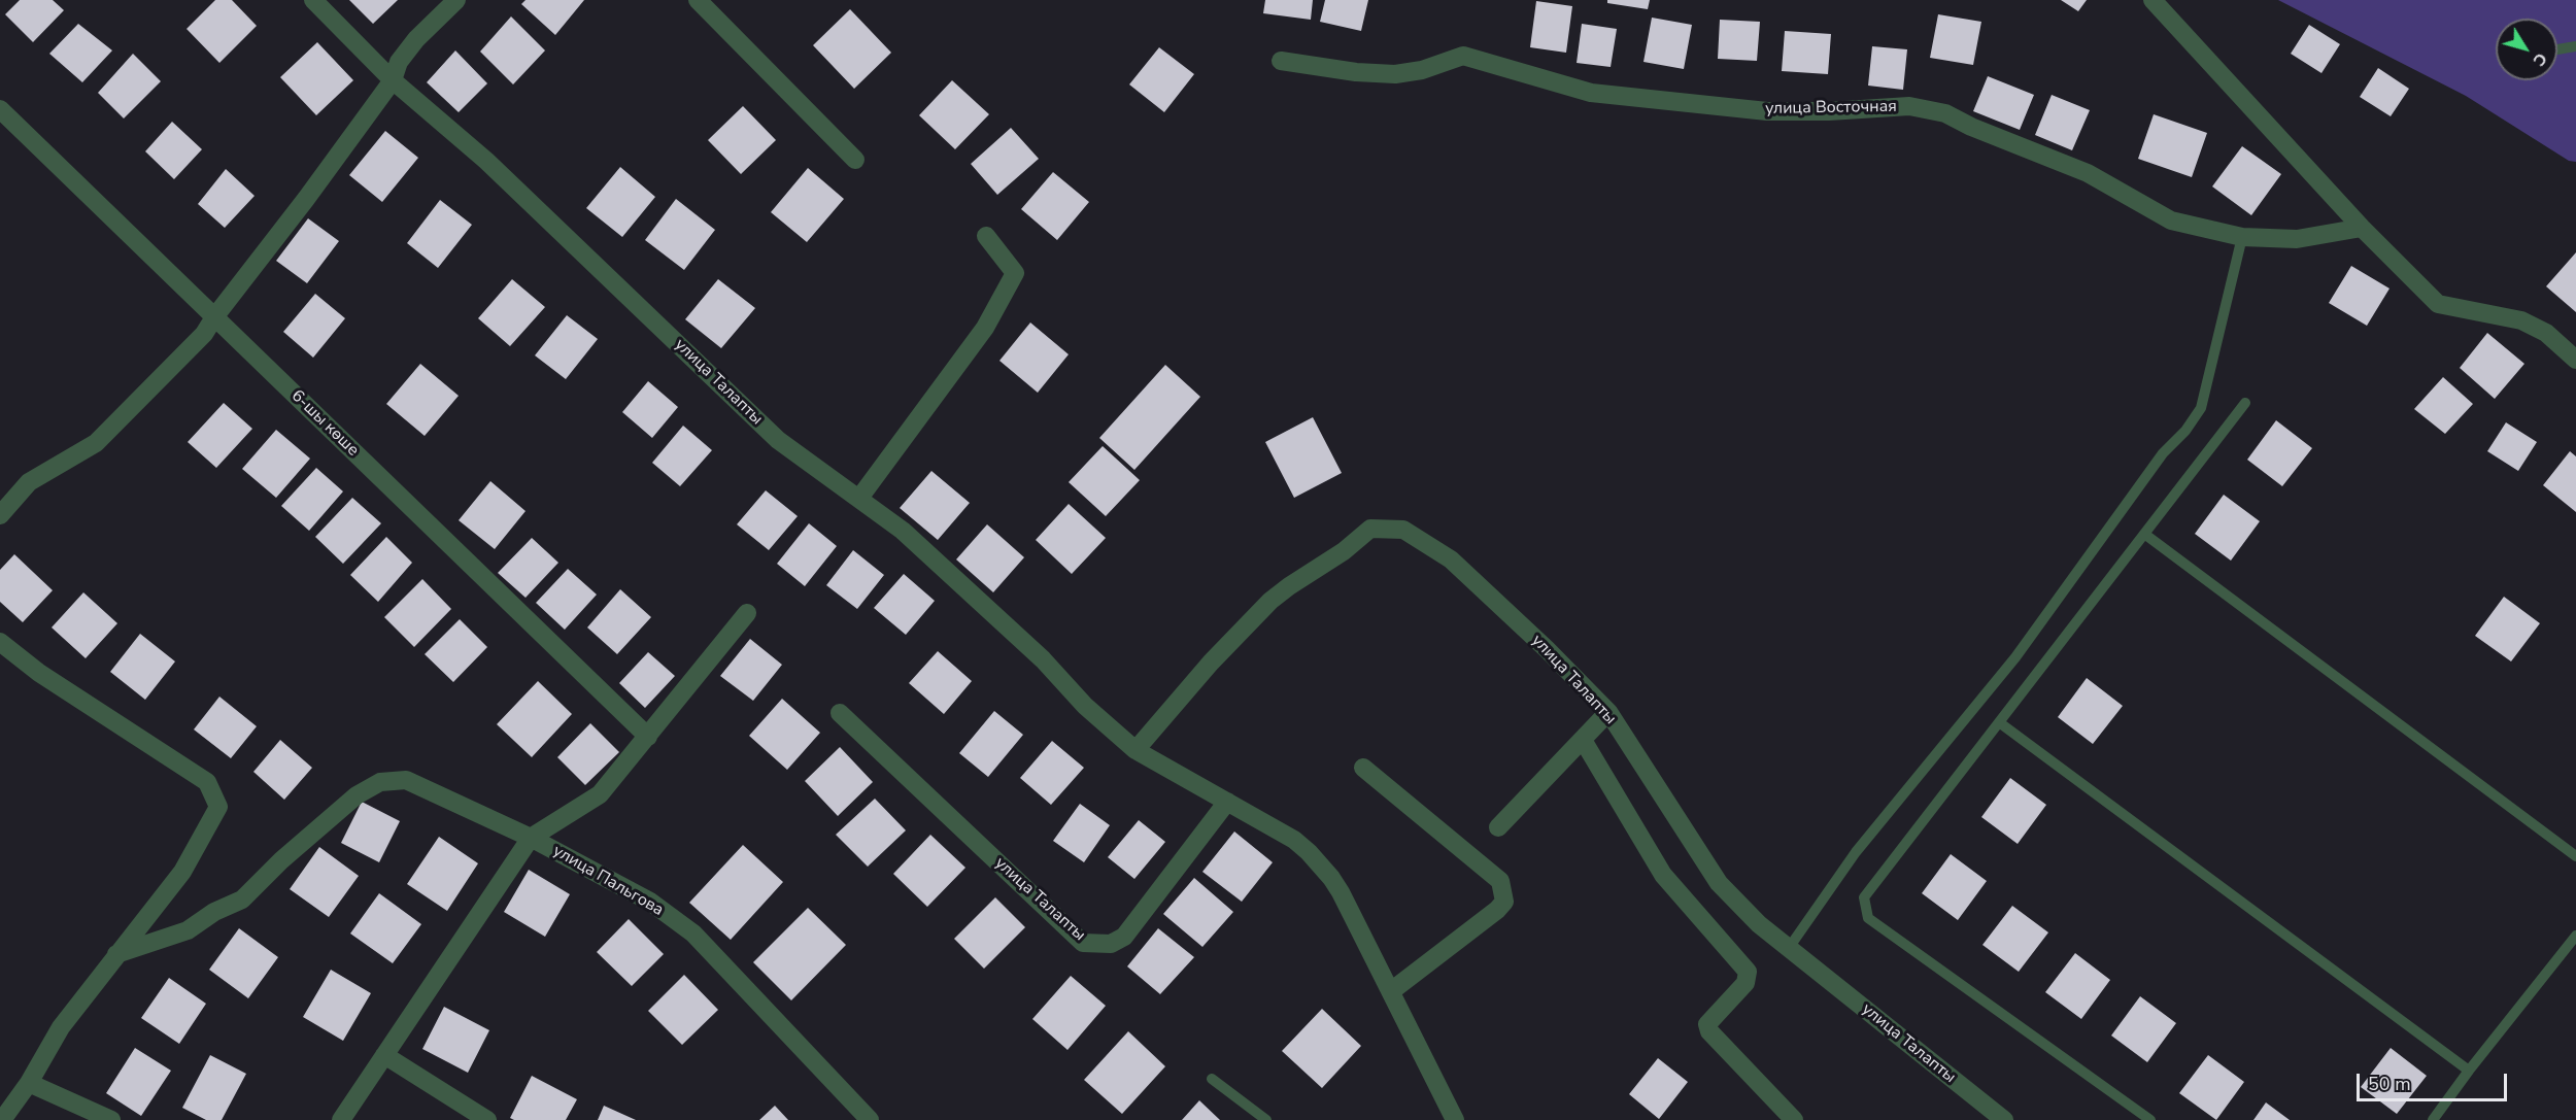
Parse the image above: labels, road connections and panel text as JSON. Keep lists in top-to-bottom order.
{
  "streets": {
    "street": [
      "улица Восточная",
      "улица Талапты",
      "6-шы көше",
      "улица Пальгова"
    ]
  },
  "crossings": [
    ["6-шы көше", "улица Пальгова"]
  ],
  "scale_bar": "50 m",
  "north": "bottom right"
}
